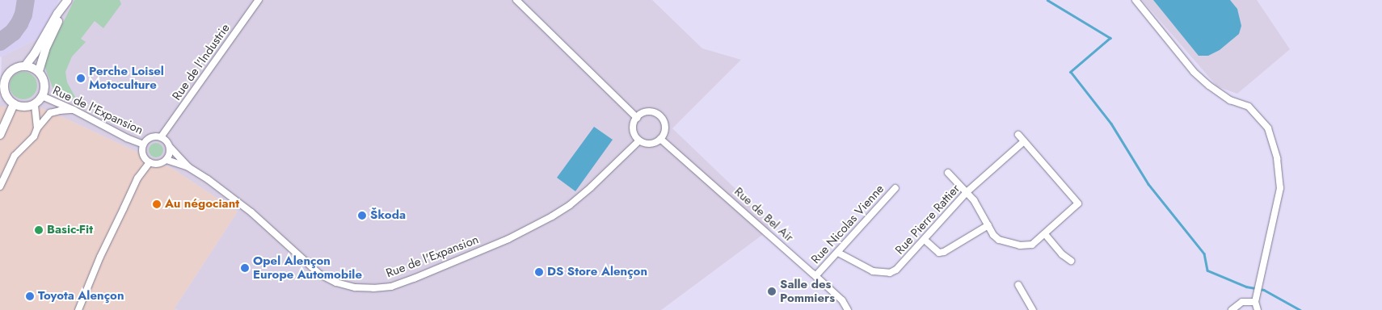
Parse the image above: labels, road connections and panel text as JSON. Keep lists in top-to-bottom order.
{
  "streets": {
    "street": [
      "Rue de l'Industrie",
      "Rue de l'Expansion",
      "Rue de Bel Air",
      "Rue Pierre Rattier",
      "Rue Nicolas Vienne"
    ]
  },
  "crossings": [
    ["Rue de l'Industrie", "Rue de l'Expansion"],
    ["Rue de l'Expansion", "Rue de Bel Air"],
    ["Rue de Bel Air", "Rue Nicolas Vienne"],
    ["Rue Pierre Rattier", "Rue Nicolas Vienne"]
  ],
  "places": [
    "Perche Loisel Motoculture",
    "Au négociant",
    "Škoda",
    "Basic-Fit",
    "Opel Alençon Europe Automobile",
    "DS Store Alençon",
    "Salle des Pommiers",
    "Toyota Alençon"
  ]
}
